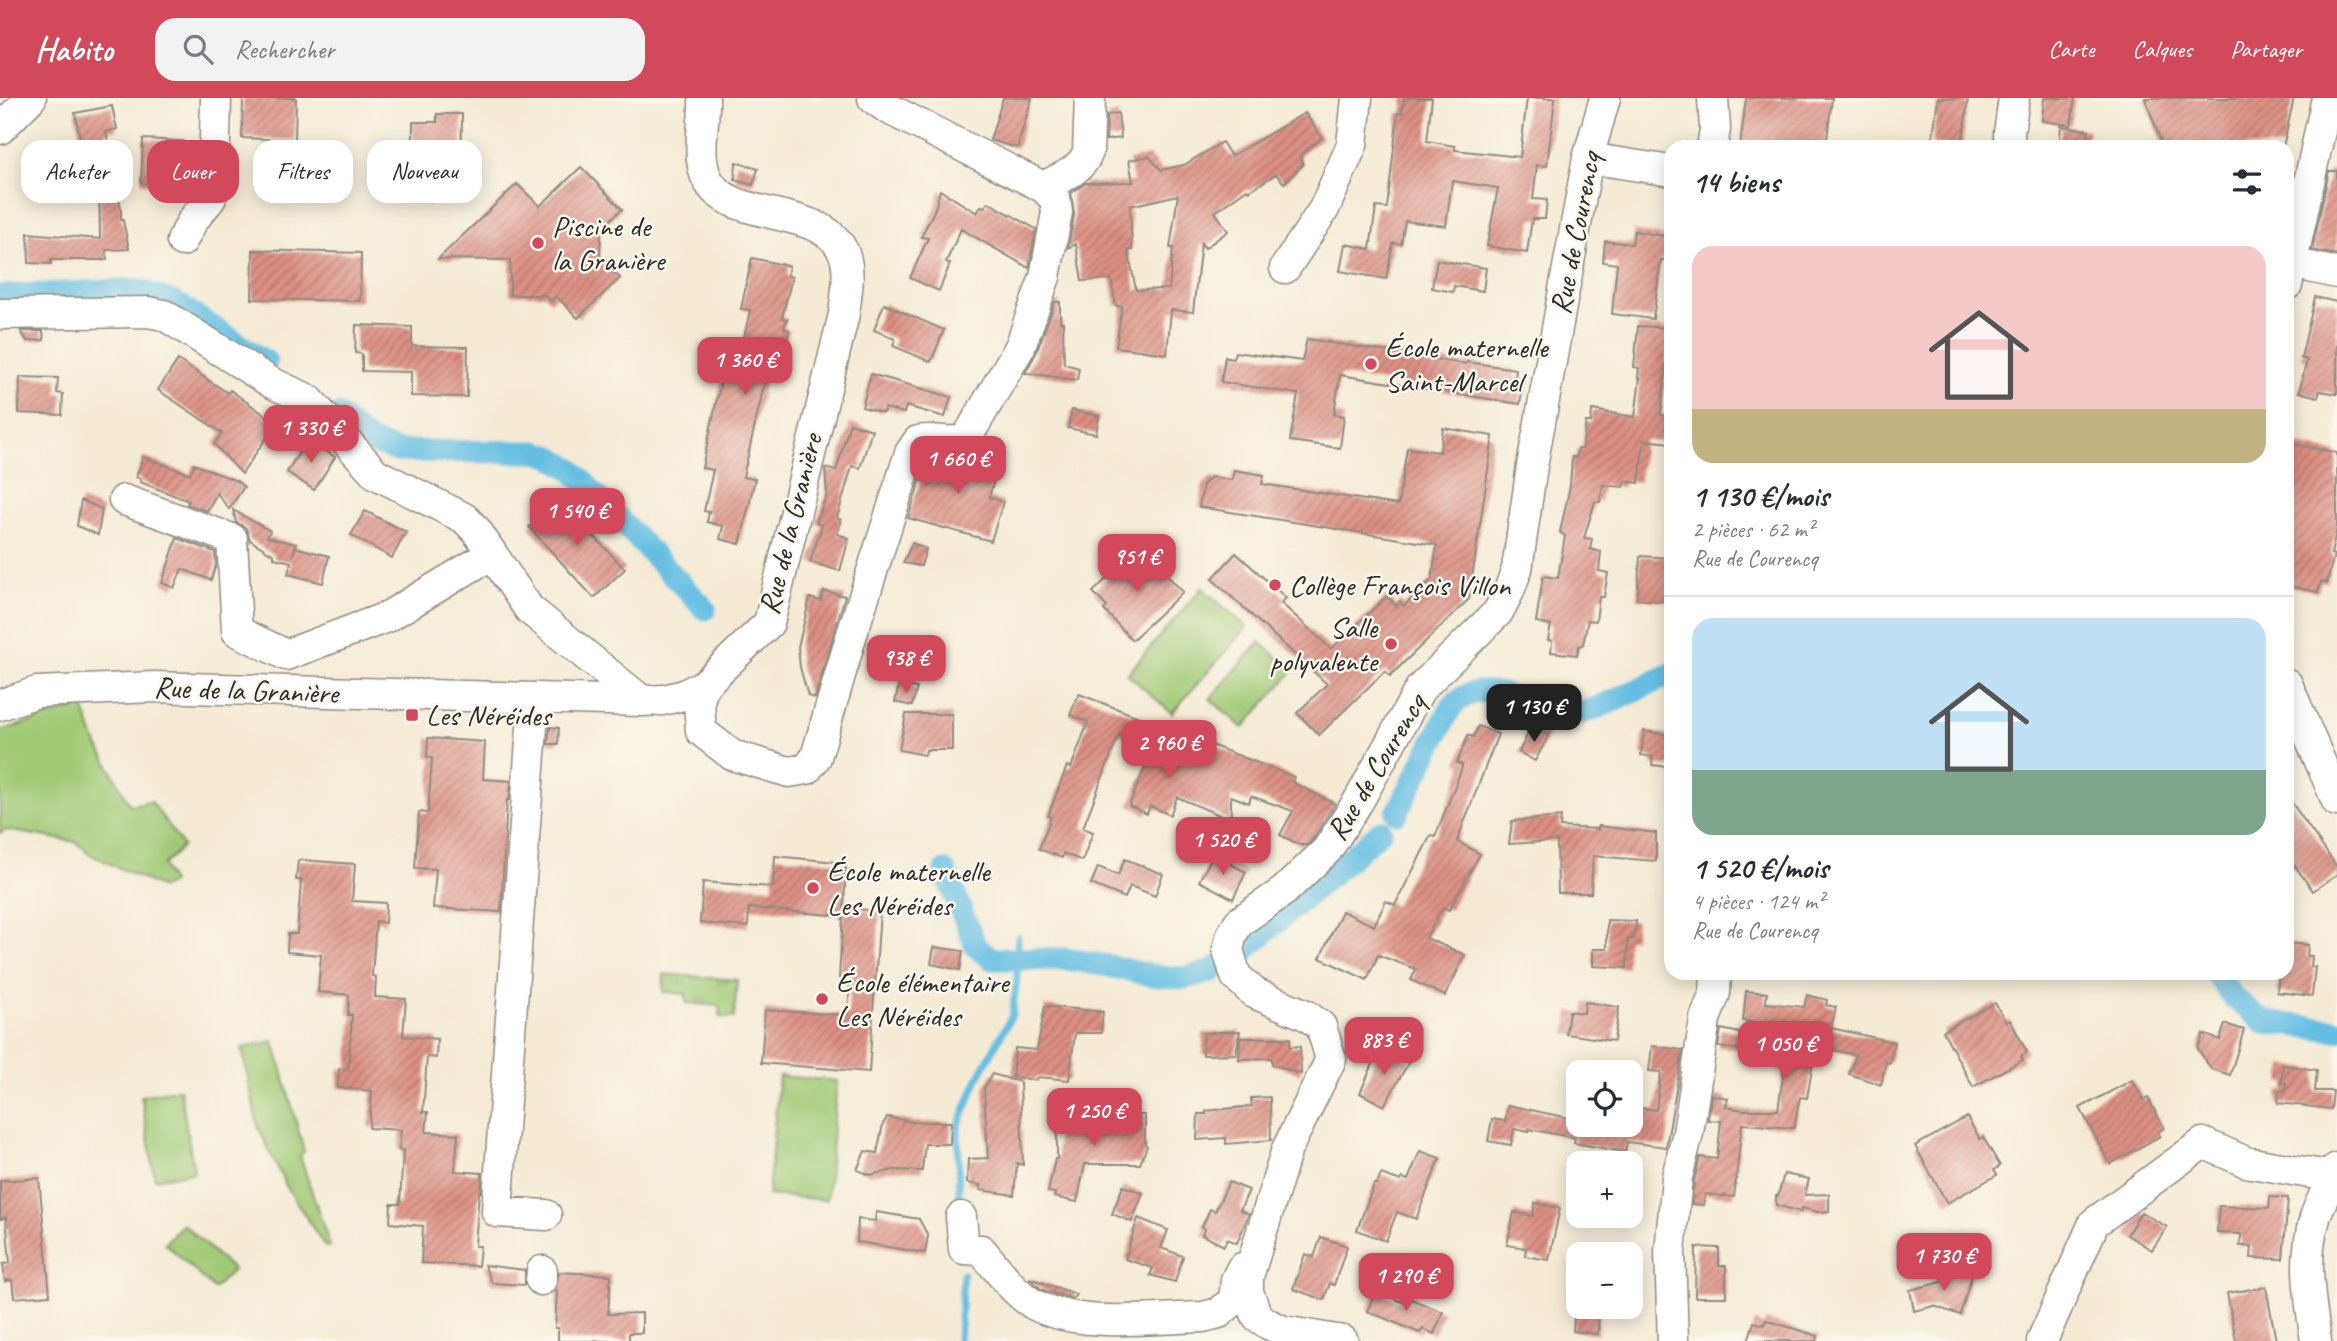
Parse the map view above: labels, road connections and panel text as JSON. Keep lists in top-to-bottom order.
{
  "streets": {
    "street": ["Rue de Courencq", "Rue de la Granière"]
  },
  "places": {
    "other": [
      "Piscine de la Granière",
      "École maternelle Saint-Marcel",
      "Collège François Villon",
      "Salle polyvalente",
      "École maternelle Les Néréides",
      "École élémentaire Les Néréides"
    ],
    "transit": ["Les Néréides"]
  },
  "page": {
    "header": "Habito",
    "search": "Rechercher",
    "nav": ["Carte", "Calques", "Partager"],
    "chip": [
      "Acheter",
      "Louer",
      "Filtres",
      "Nouveau"
    ],
    "heading": "14 biens",
    "list": [
      {
        "name": "1 130 €/mois",
        "note": "2 pièces · 62 m² · Rue de Courencq"
      },
      {
        "name": "1 520 €/mois",
        "note": "4 pièces · 124 m² · Rue de Courencq"
      }
    ],
    "price": [
      "1 360 €",
      "1 330 €",
      "1 660 €",
      "1 540 €",
      "951 €",
      "938 €",
      "1 130 €",
      "2 960 €",
      "1 520 €",
      "883 €",
      "1 050 €",
      "1 250 €",
      "1 730 €",
      "1 290 €"
    ],
    "map_buttons": ["+", "−"]
  }
}
